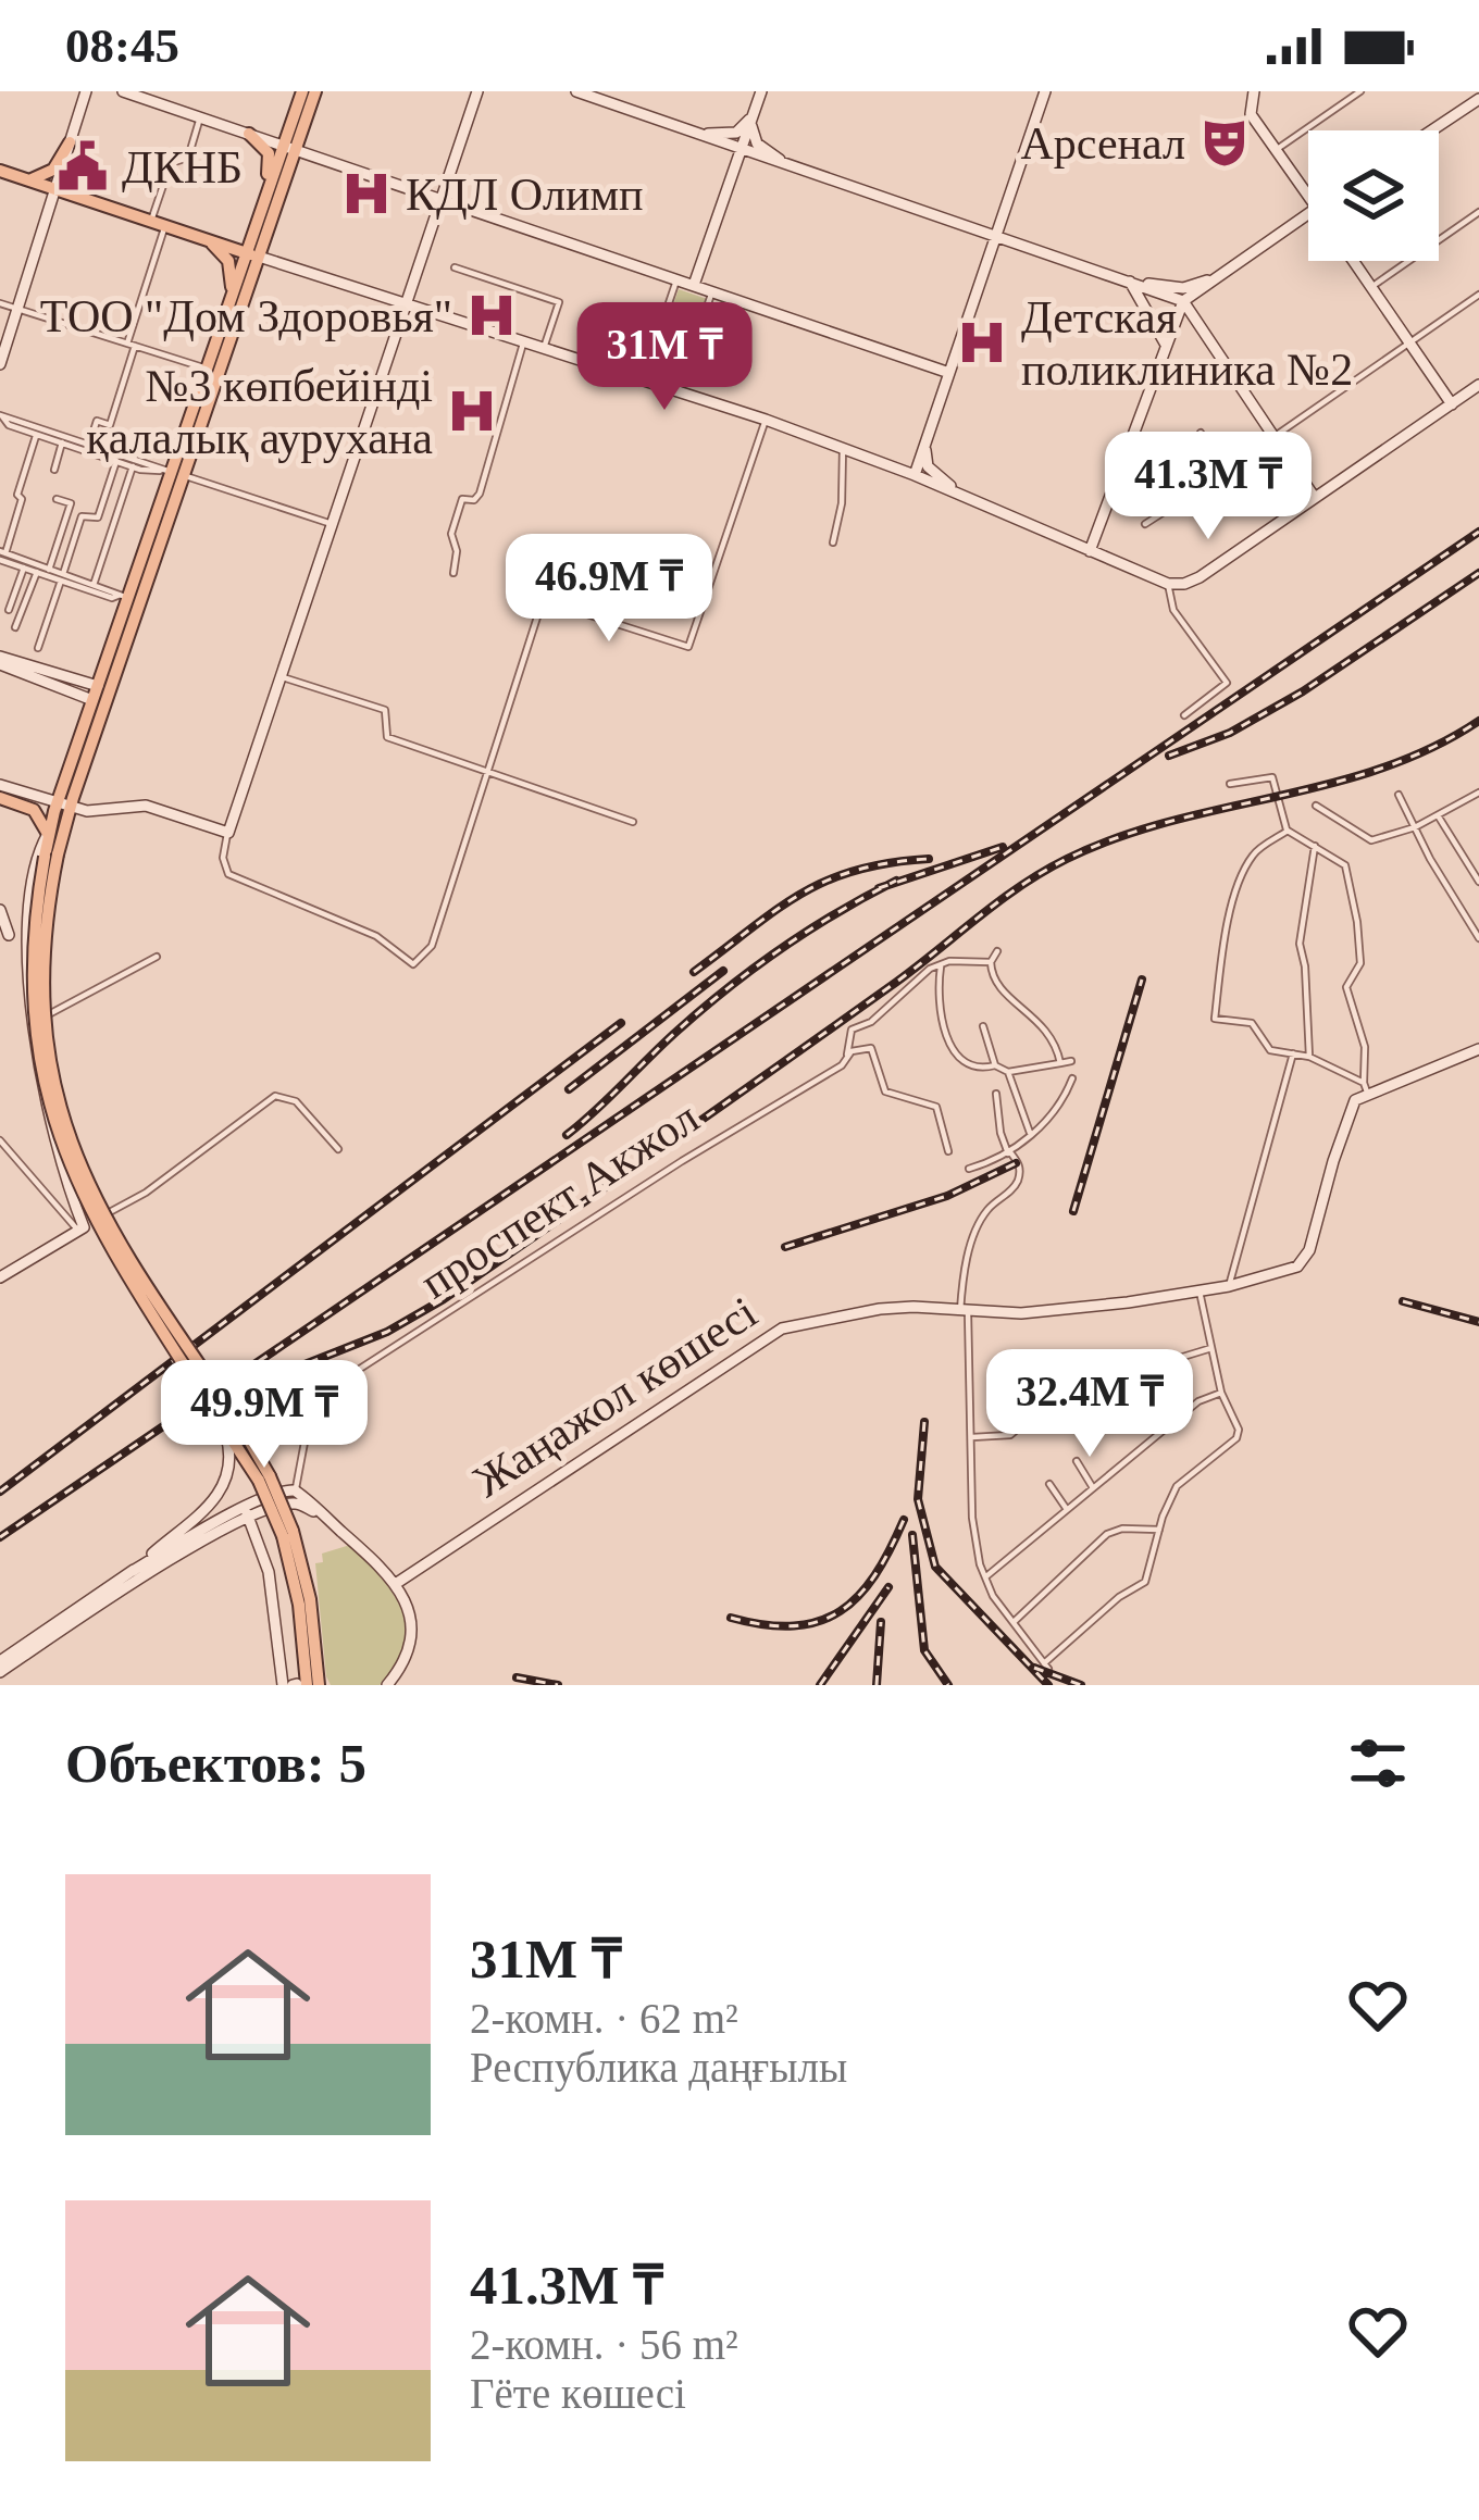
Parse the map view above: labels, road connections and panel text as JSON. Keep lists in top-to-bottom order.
{
  "streets": {
    "main road": ["Жаңажол көшесі"],
    "street": ["проспект Акжол"]
  },
  "places": {
    "theatre": ["Арсенал"],
    "public building": ["ДКНБ"],
    "hospital": [
      "КДЛ Олимп",
      "ТОО \"Дом Здоровья\"",
      "Детская поликлиника №2",
      "№3 көпбейінді қалалық аурухана"
    ]
  },
  "page": {
    "status": "08:45",
    "price": [
      "31M ₸",
      "41.3M ₸",
      "46.9M ₸",
      "32.4M ₸",
      "49.9M ₸"
    ],
    "heading": "Объектов: 5",
    "list": [
      {
        "name": "31M ₸",
        "note": "2-комн. · 62 m² · Республика даңғылы"
      },
      {
        "name": "41.3M ₸",
        "note": "2-комн. · 56 m² · Гёте көшесі"
      }
    ]
  }
}
